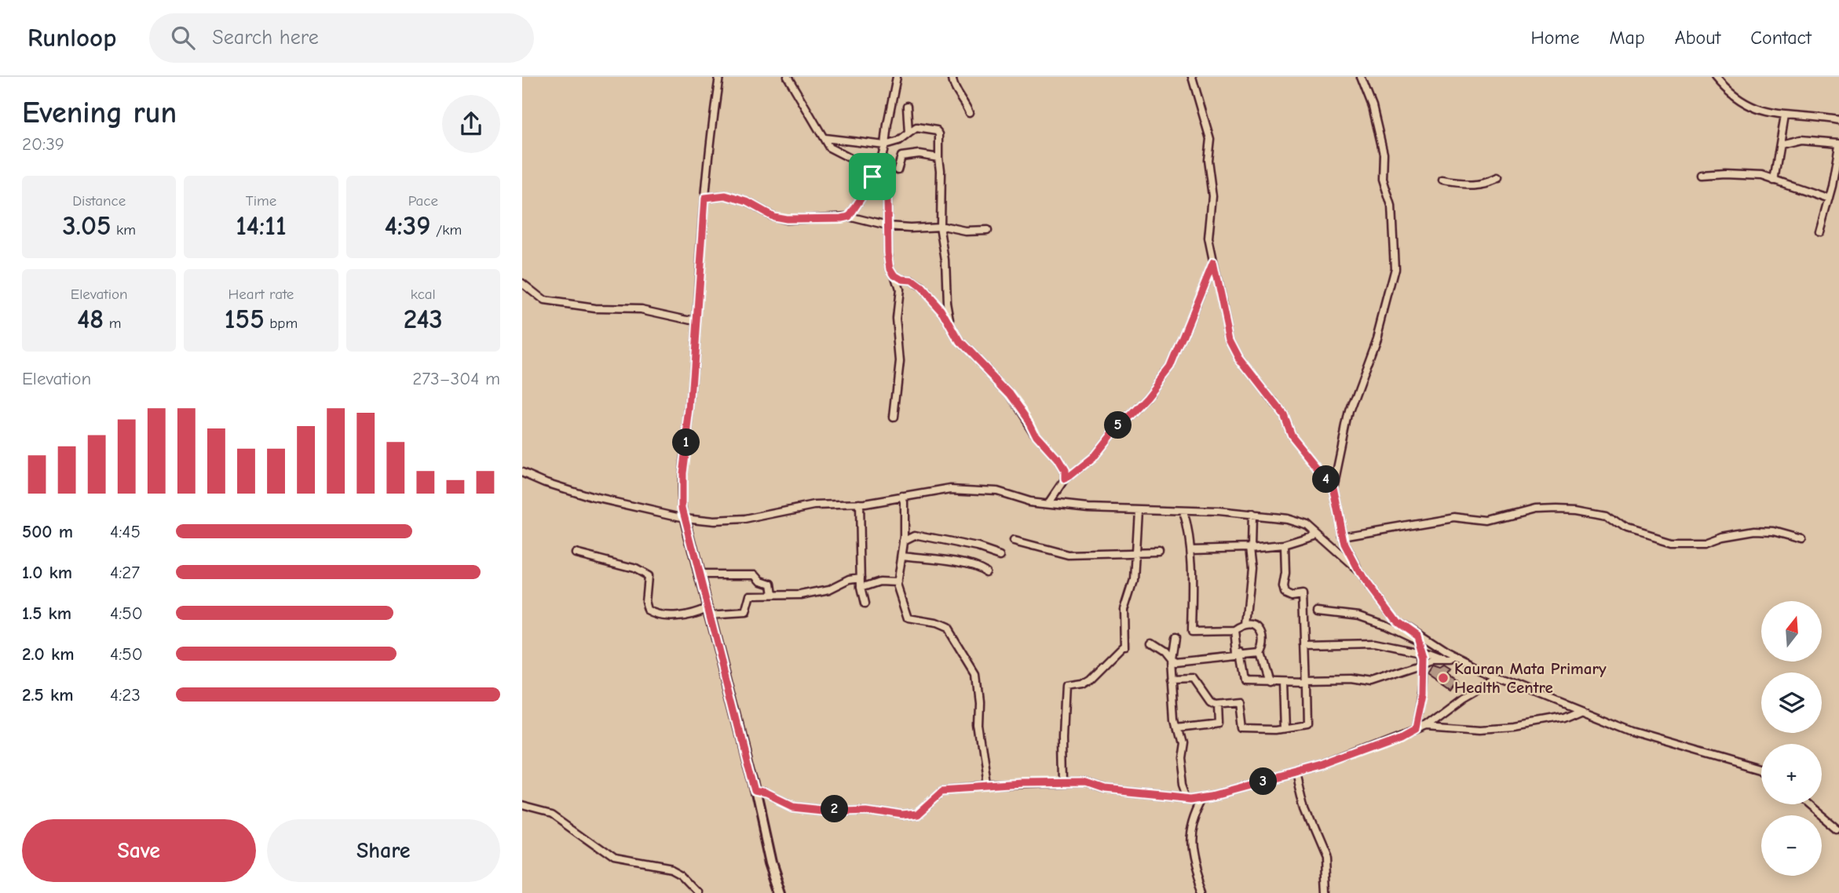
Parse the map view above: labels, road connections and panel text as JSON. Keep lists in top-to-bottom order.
{
  "places": ["Kauran Mata Primary Health Centre"],
  "north": "top",
  "page": {
    "header": "Runloop",
    "search": "Search here",
    "nav": [
      "Home",
      "Map",
      "About",
      "Contact"
    ],
    "heading": ["Evening run", "20:39"],
    "stats": [
      ["Distance", "3.05 km"],
      ["Time", "14:11"],
      ["Pace", "4:39 /km"],
      ["Elevation", "48 m"],
      ["Heart rate", "155 bpm"],
      ["kcal", "243"]
    ],
    "chart": ["Elevation", "273–304 m"],
    "pins": [
      "5",
      "1",
      "4",
      "3",
      "2"
    ],
    "list": [
      {
        "name": "500 m",
        "note": "4:45"
      },
      {
        "name": "1.0 km",
        "note": "4:27"
      },
      {
        "name": "1.5 km",
        "note": "4:50"
      },
      {
        "name": "2.0 km",
        "note": "4:50"
      },
      {
        "name": "2.5 km",
        "note": "4:23"
      }
    ],
    "map_buttons": ["+", "−"],
    "buttons": ["Save", "Share"]
  }
}
